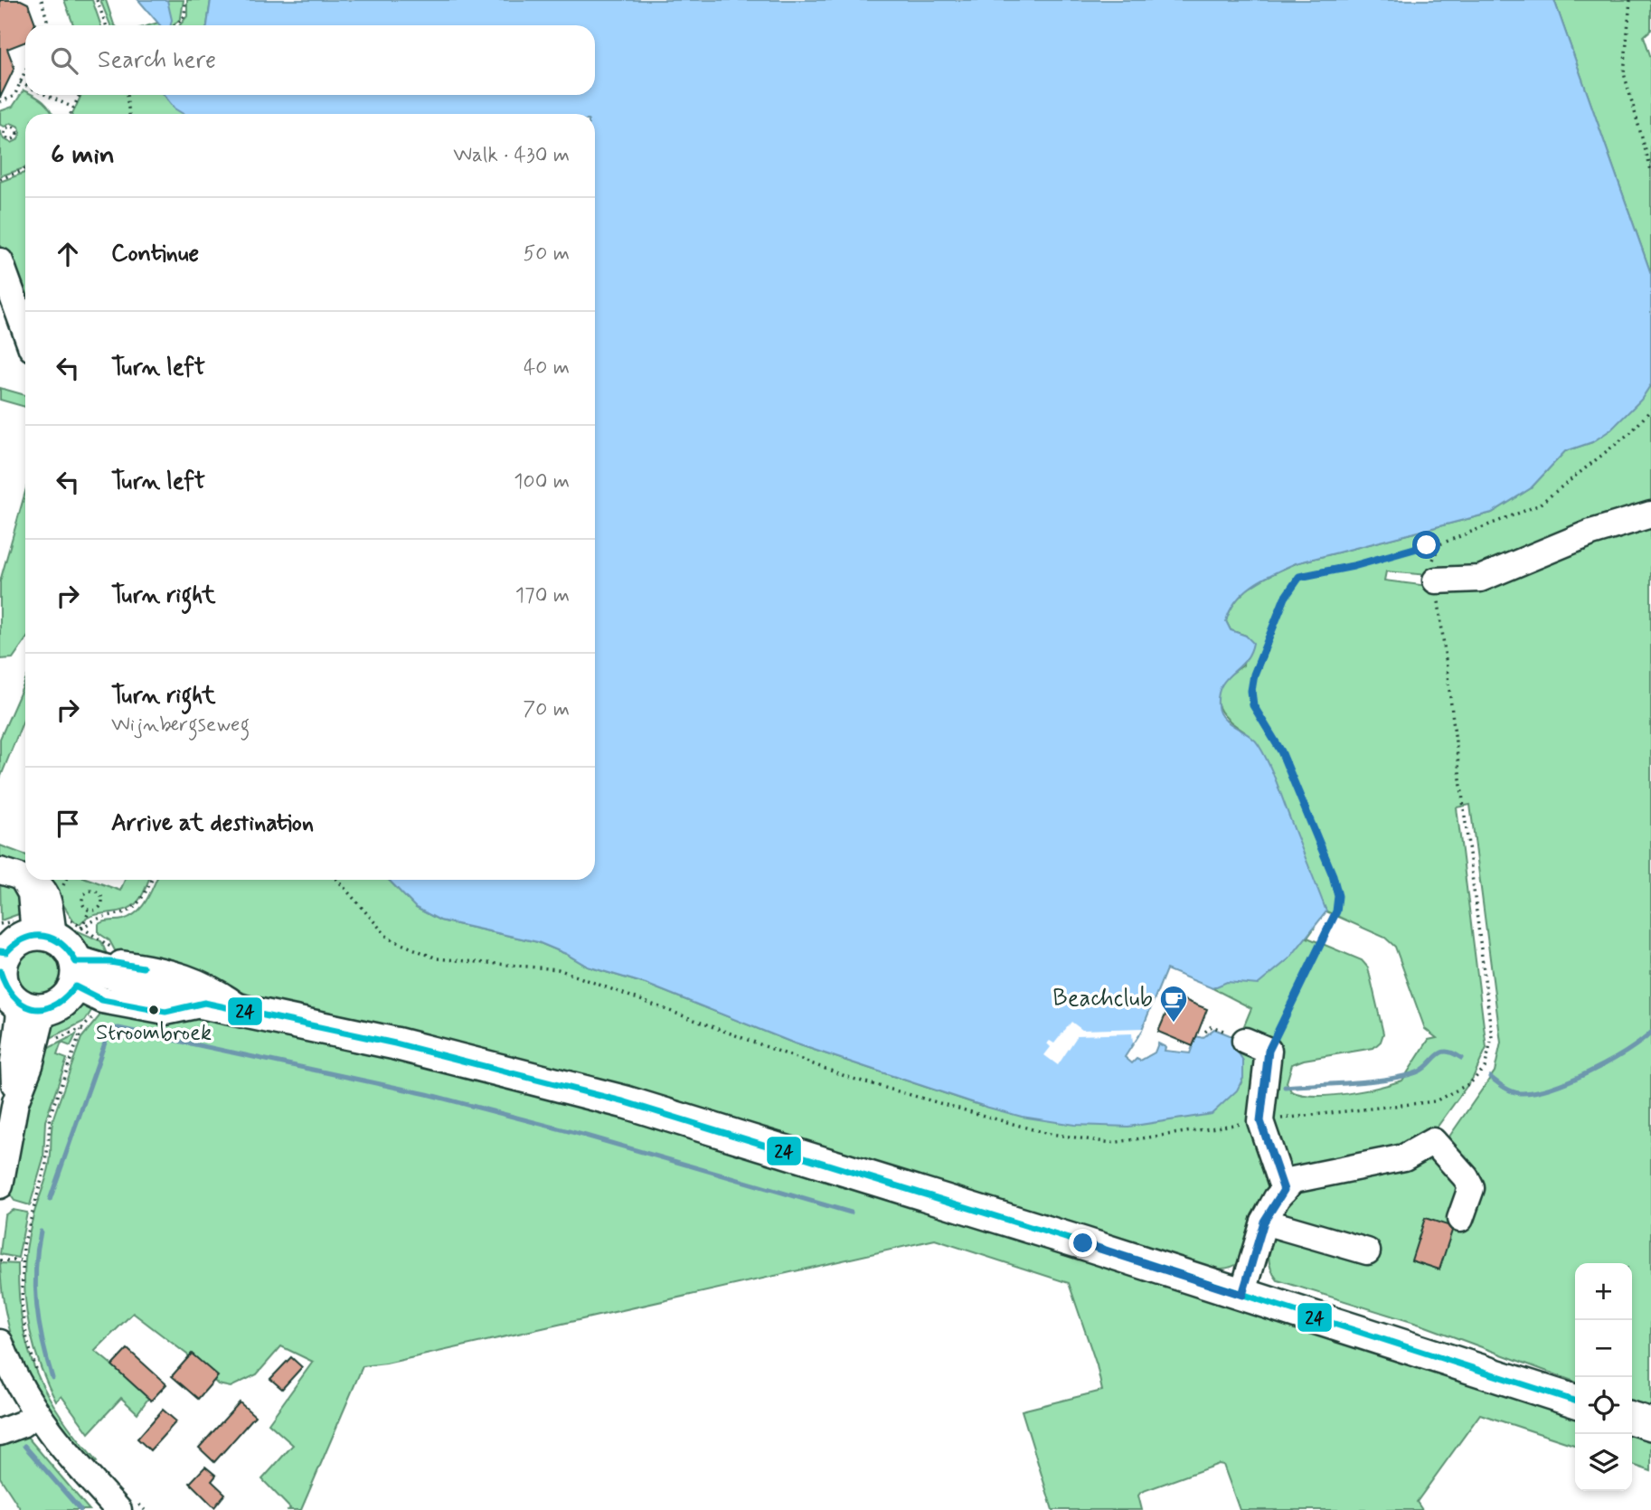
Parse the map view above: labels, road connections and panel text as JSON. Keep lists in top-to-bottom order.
{
  "places": {
    "other": ["Stroombroek"],
    "cafe": ["Beachclub"]
  },
  "lines": ["transit line 24"],
  "page": {
    "search": "Search here",
    "heading": ["6 min", "Walk · 430 m"],
    "list": [
      ["Continue", "50 m"],
      ["Turn left", "40 m"],
      ["Turn left", "100 m"],
      ["Turn right", "170 m"],
      ["Turn right", "Wijnbergseweg", "70 m"],
      "Arrive at destination"
    ],
    "map_buttons": ["+", "−"]
  }
}
